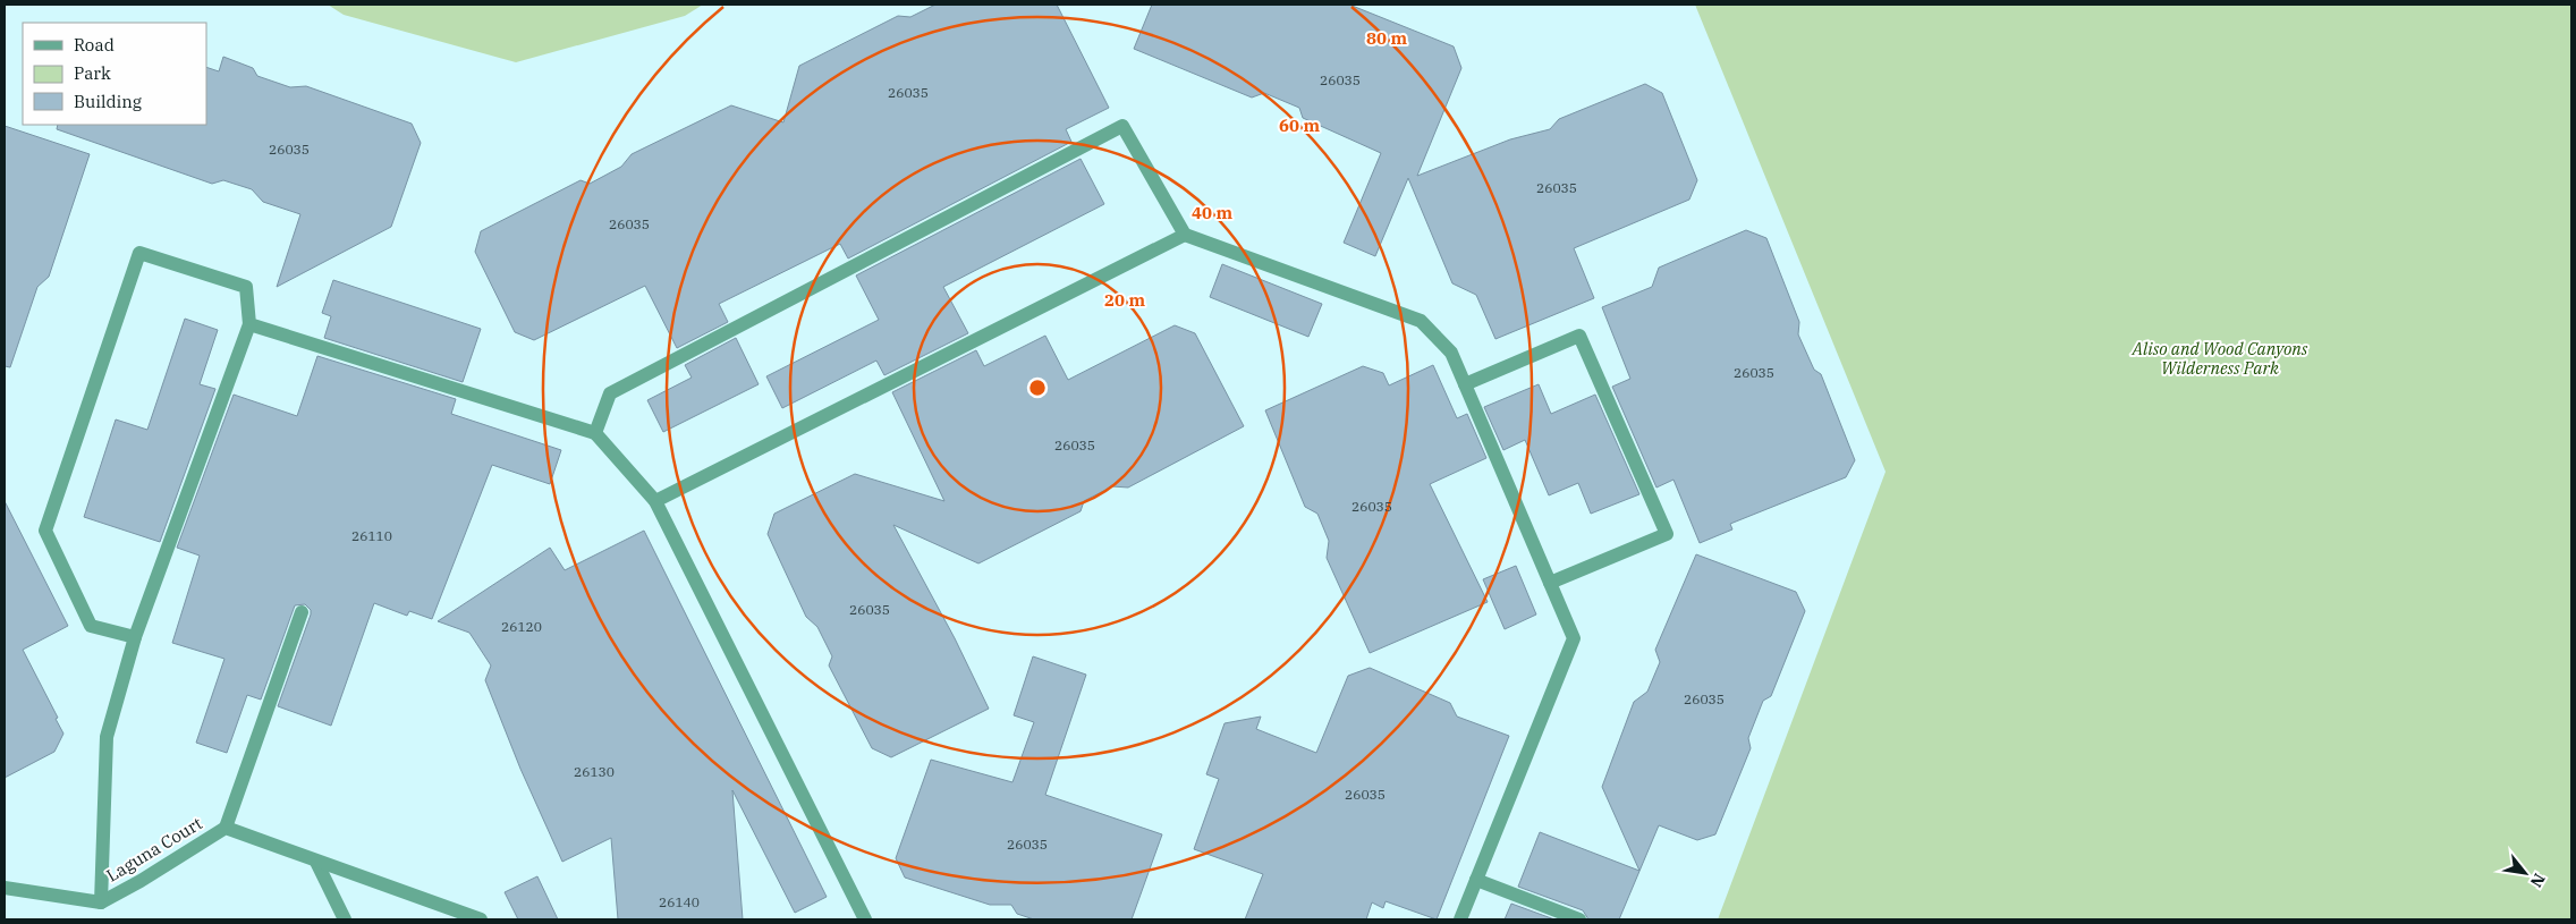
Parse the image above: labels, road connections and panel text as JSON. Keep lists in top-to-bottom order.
{
  "streets": {
    "street": ["Laguna Court"]
  },
  "parks": ["Aliso and Wood Canyons Wilderness Park"],
  "house_numbers": [
    "26035",
    "26035",
    "26035",
    "26035",
    "26035",
    "26035",
    "26035",
    "26035",
    "26110",
    "26035",
    "26120",
    "26035",
    "26130",
    "26035",
    "26035",
    "26140"
  ],
  "legend": ["Road", "Park", "Building"],
  "north": "bottom right",
  "rings": [
    "80 m",
    "60 m",
    "40 m",
    "20 m"
  ]
}
